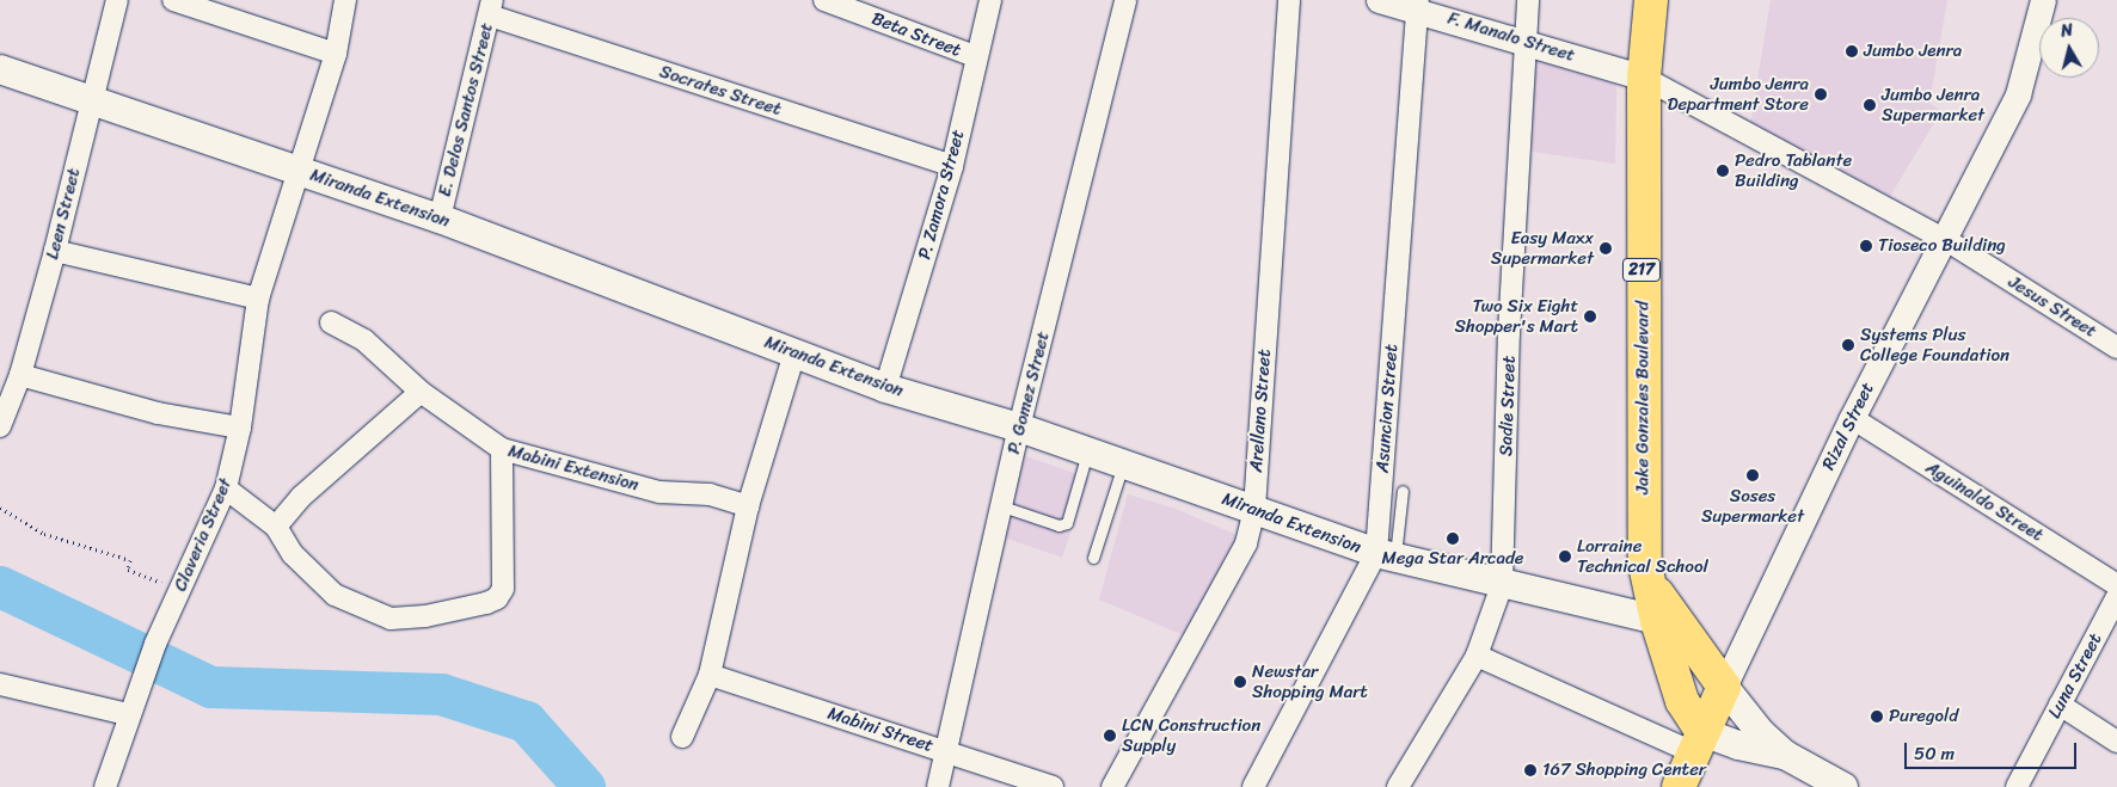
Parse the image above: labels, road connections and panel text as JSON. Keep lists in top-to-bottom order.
{
  "streets": {
    "main road": [
      "Miranda Extension",
      "217",
      "Jake Gonzales Boulevard",
      "Rizal Street"
    ],
    "street": [
      "Beta Street",
      "F. Manalo Street",
      "Socrates Street",
      "E. Delos Santos Street",
      "P. Zamora Street",
      "Leen Street",
      "Jesus Street",
      "P. Gomez Street",
      "Sadie Street",
      "Asuncion Street",
      "Arellano Street",
      "Mabini Extension",
      "Aguinaldo Street",
      "Claveria Street",
      "Luna Street",
      "Mabini Street"
    ]
  },
  "crossings": [
    ["Beta Street", "P. Zamora Street"],
    ["F. Manalo Street", "Jesus Street"],
    ["F. Manalo Street", "Jake Gonzales Boulevard"],
    ["F. Manalo Street", "Sadie Street"],
    ["F. Manalo Street", "Asuncion Street"],
    ["Socrates Street", "E. Delos Santos Street"],
    ["Socrates Street", "P. Zamora Street"],
    ["E. Delos Santos Street", "Miranda Extension"],
    ["P. Zamora Street", "Miranda Extension"],
    ["Miranda Extension", "Leen Street"],
    ["Miranda Extension", "P. Gomez Street"],
    ["Miranda Extension", "Jake Gonzales Boulevard"],
    ["Miranda Extension", "Sadie Street"],
    ["Miranda Extension", "Asuncion Street"],
    ["Miranda Extension", "Arellano Street"],
    ["Miranda Extension", "Claveria Street"],
    ["Jesus Street", "Jake Gonzales Boulevard"],
    ["Jesus Street", "Rizal Street"],
    ["P. Gomez Street", "Mabini Street"],
    ["Jake Gonzales Boulevard", "Rizal Street"],
    ["Rizal Street", "Aguinaldo Street"]
  ],
  "places": [
    "Jumbo Jenra",
    "Jumbo Jenra Department Store",
    "Jumbo Jenra Supermarket",
    "Pedro Tablante Building",
    "Tioseco Building",
    "Easy Maxx Supermarket",
    "Two Six Eight Shopper's Mart",
    "Systems Plus College Foundation",
    "Soses Supermarket",
    "Mega Star Arcade",
    "Lorraine Technical School",
    "Newstar Shopping Mart",
    "Puregold",
    "LCN Construction Supply",
    "167 Shopping Center"
  ],
  "scale_bar": "50 m",
  "north": "top"
}
